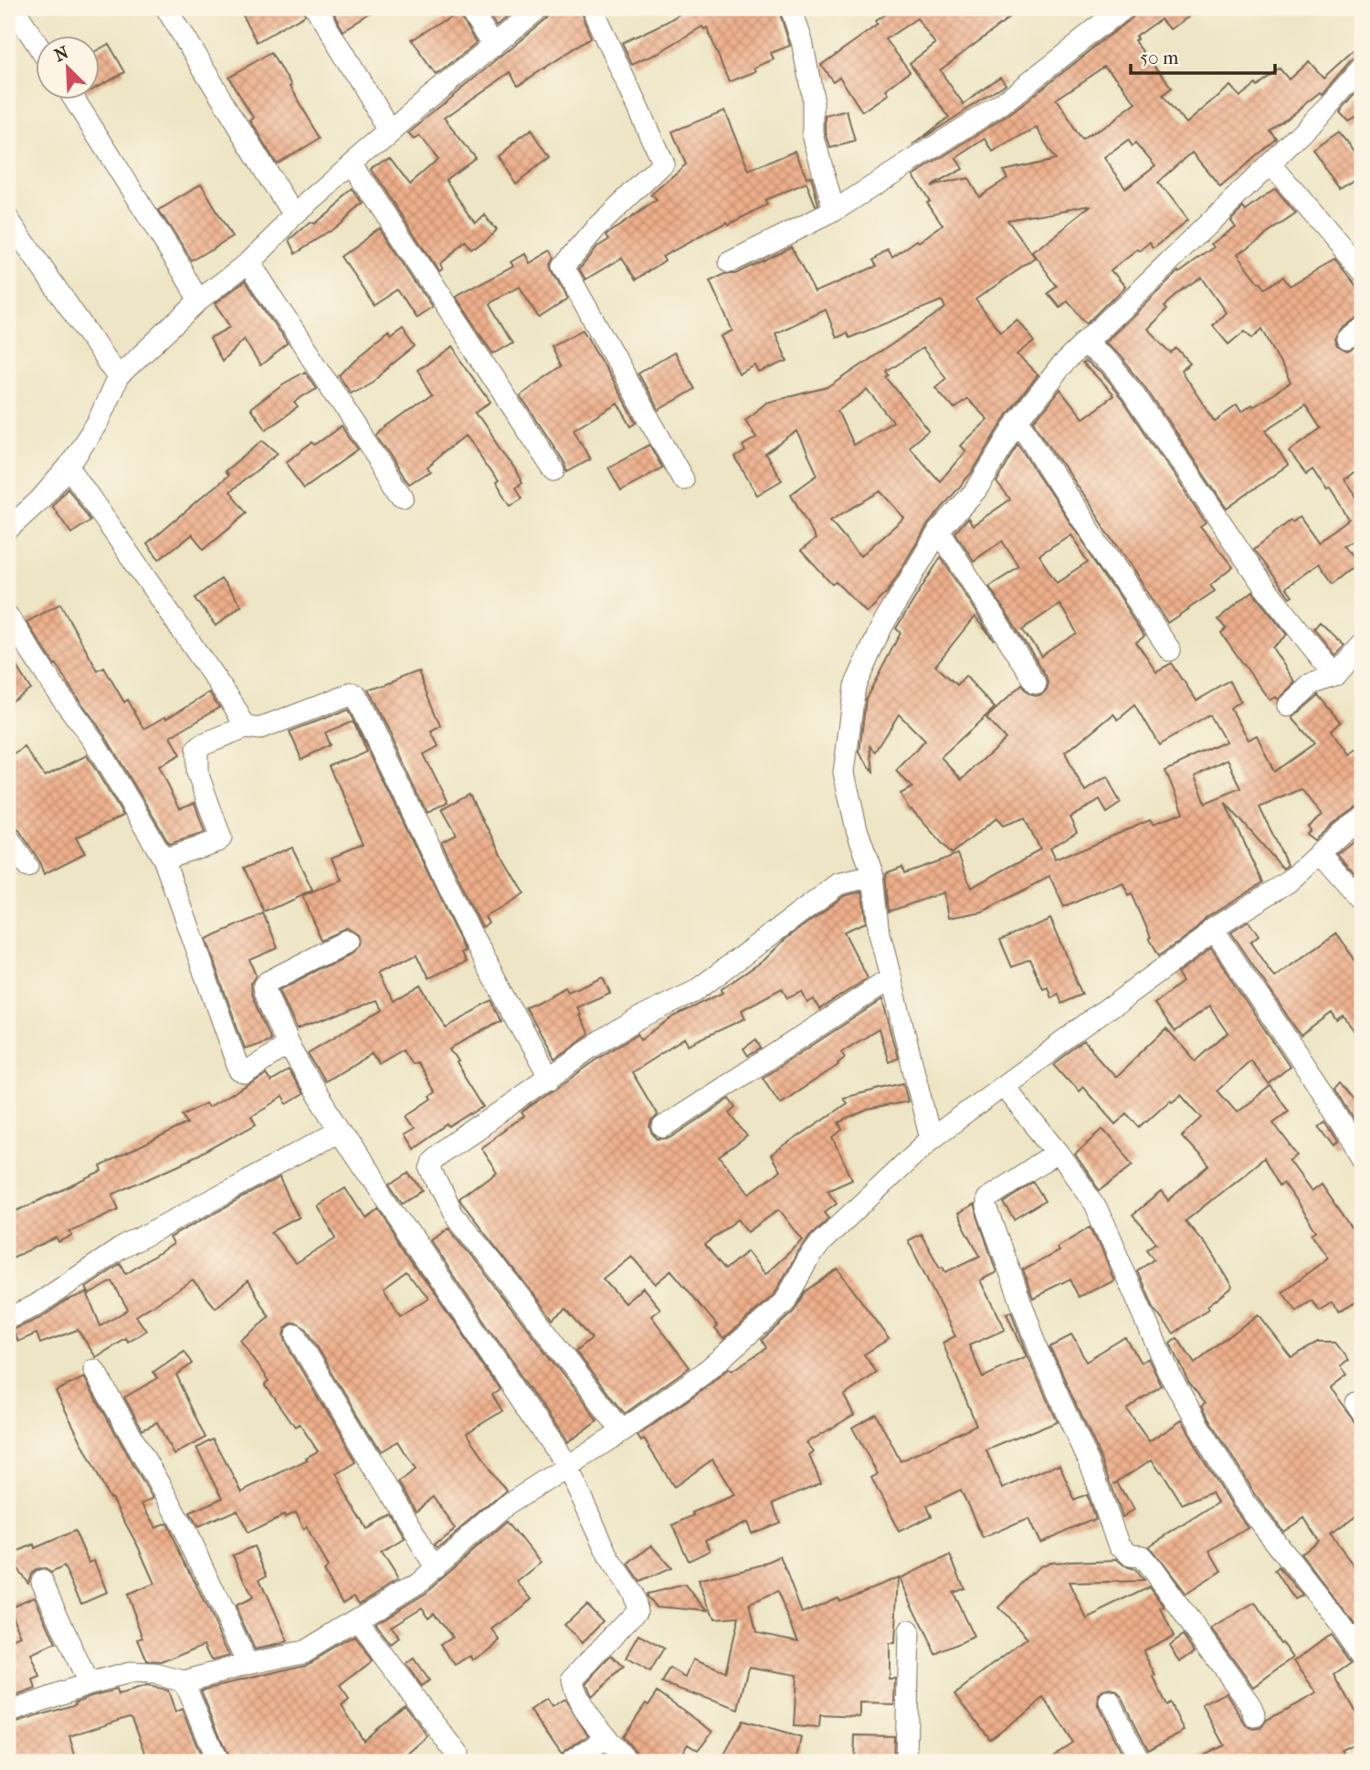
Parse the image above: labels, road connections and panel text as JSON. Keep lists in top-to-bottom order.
{
  "scale_bar": "50 m",
  "north": "top left"
}
